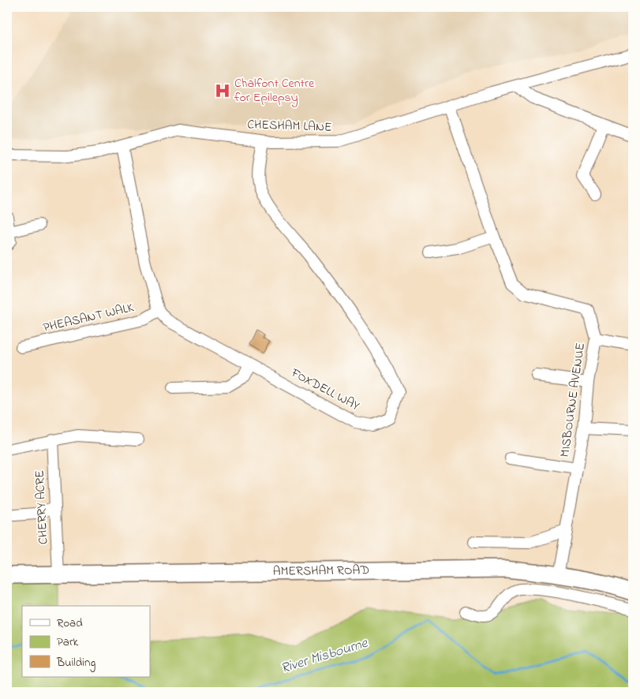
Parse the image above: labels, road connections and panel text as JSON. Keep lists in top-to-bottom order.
{
  "streets": {
    "highway": ["AMERSHAM ROAD"],
    "street": [
      "CHESHAM LANE",
      "PHEASANT WALK",
      "FOXDELL WAY",
      "MISBOURNE AVENUE",
      "CHERRY ACRE"
    ]
  },
  "crossings": [
    ["CHESHAM LANE", "FOXDELL WAY"],
    ["CHESHAM LANE", "MISBOURNE AVENUE"],
    ["PHEASANT WALK", "FOXDELL WAY"],
    ["MISBOURNE AVENUE", "AMERSHAM ROAD"],
    ["CHERRY ACRE", "AMERSHAM ROAD"]
  ],
  "water": ["River Misbourne"],
  "places": {
    "hospital": ["Chalfont Centre for Epilepsy"]
  },
  "legend": ["Road", "Park", "Building"]
}
